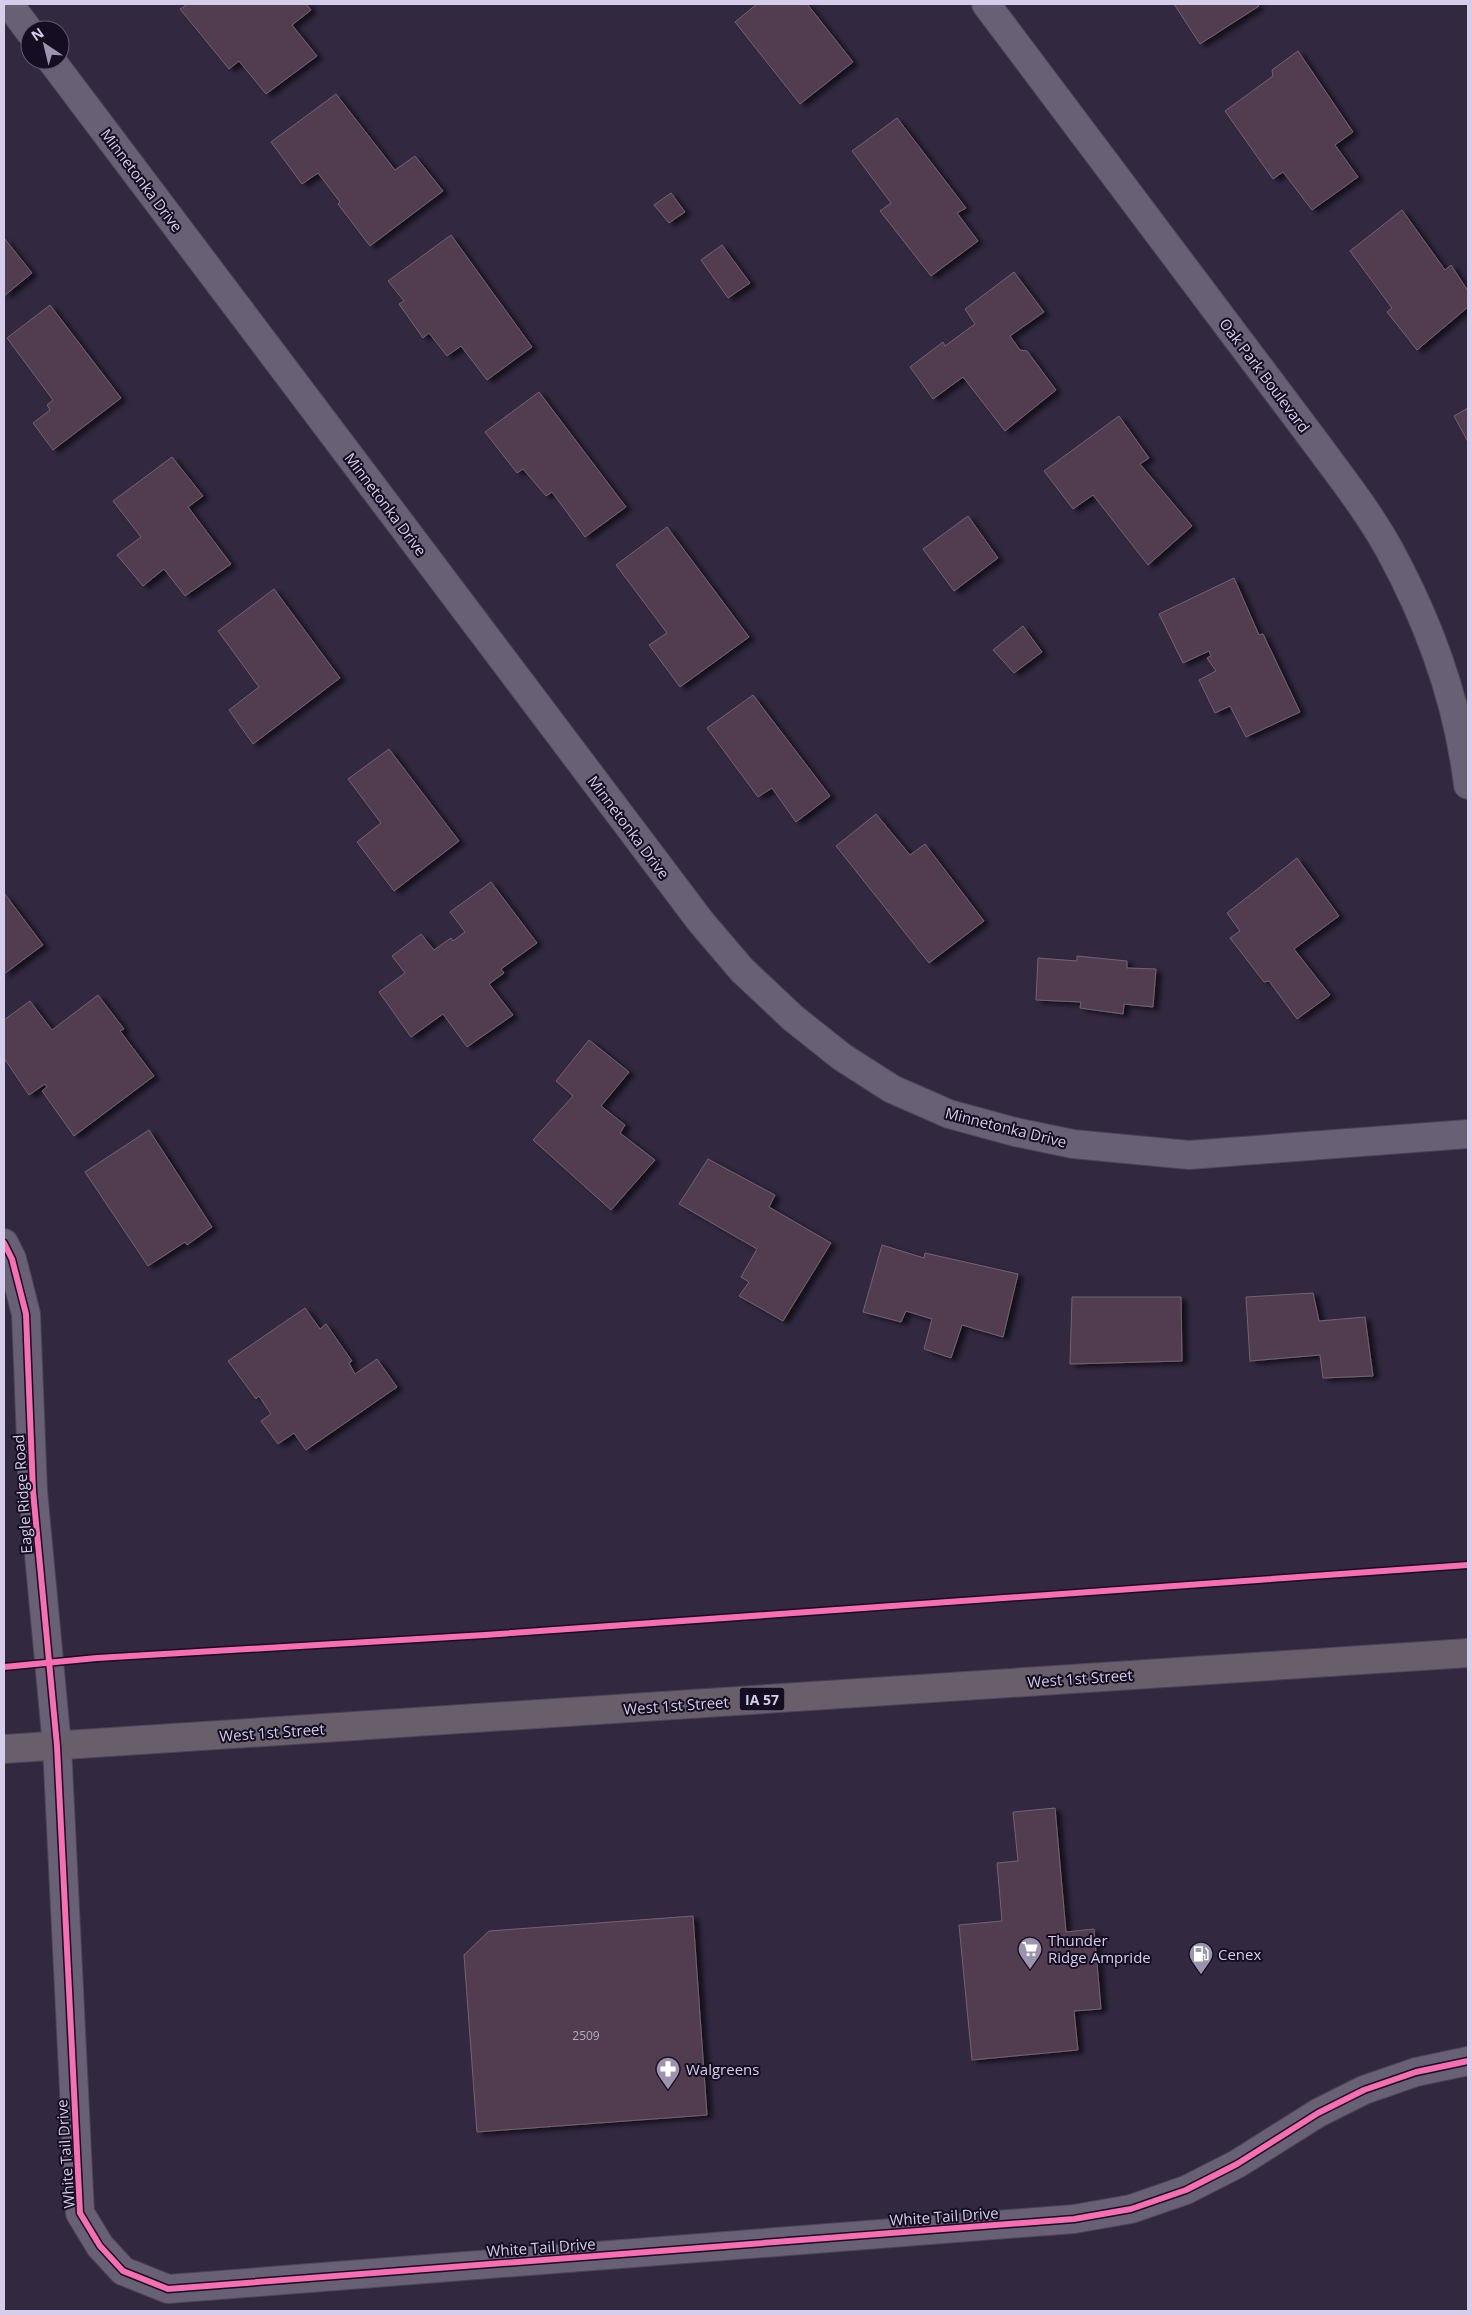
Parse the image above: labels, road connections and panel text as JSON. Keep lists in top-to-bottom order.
{
  "streets": {
    "main road": ["West 1st Street", "IA 57"],
    "street": [
      "Minnetonka Drive",
      "Oak Park Boulevard",
      "Eagle Ridge Road",
      "White Tail Drive"
    ]
  },
  "crossings": [
    ["Eagle Ridge Road", "West 1st Street"],
    ["Eagle Ridge Road", "White Tail Drive"],
    ["West 1st Street", "White Tail Drive"]
  ],
  "places": {
    "supermarket": ["Thunder Ridge Ampride"],
    "fuel station": ["Cenex"],
    "pharmacy": ["Walgreens"]
  },
  "house_numbers": ["2509"],
  "north": "top left"
}
